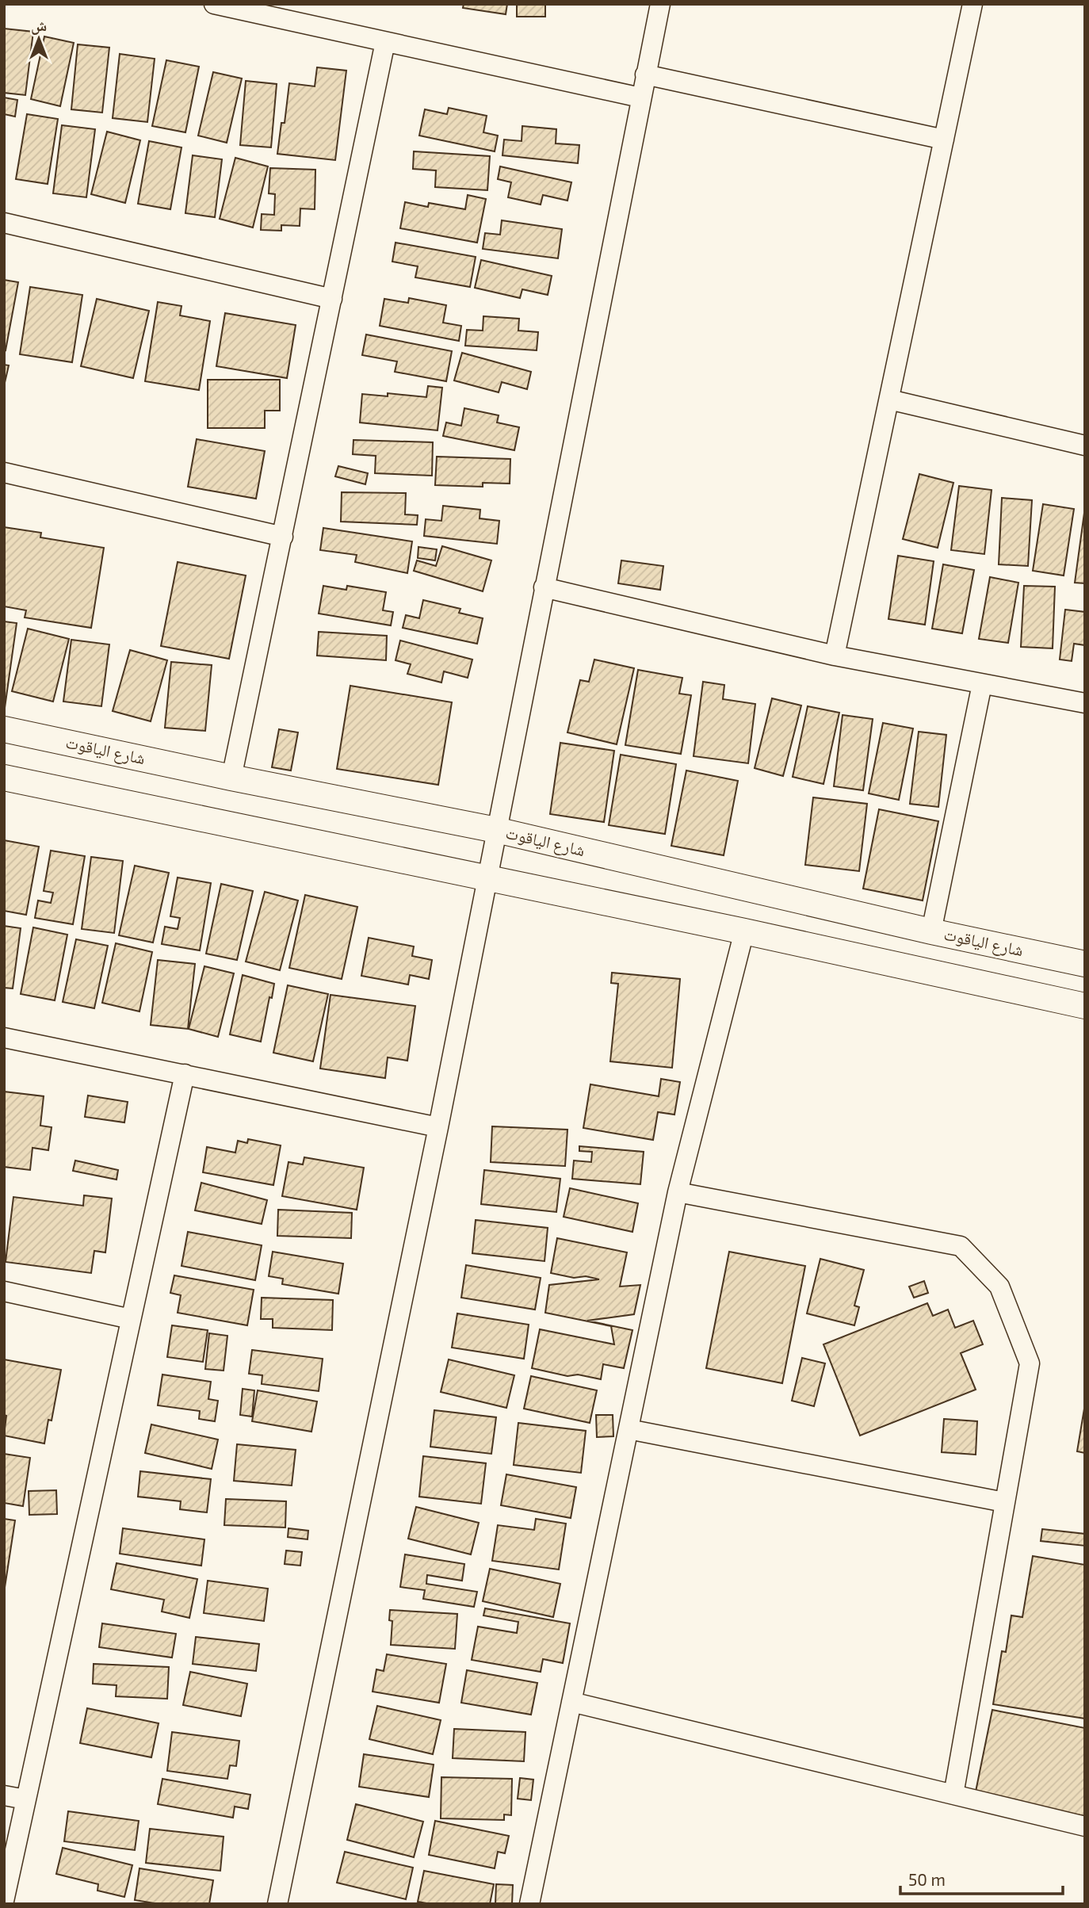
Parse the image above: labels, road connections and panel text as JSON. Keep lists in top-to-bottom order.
{
  "streets": {
    "street": ["شارع الياقوت"]
  },
  "scale_bar": "50 m",
  "north": "top"
}
